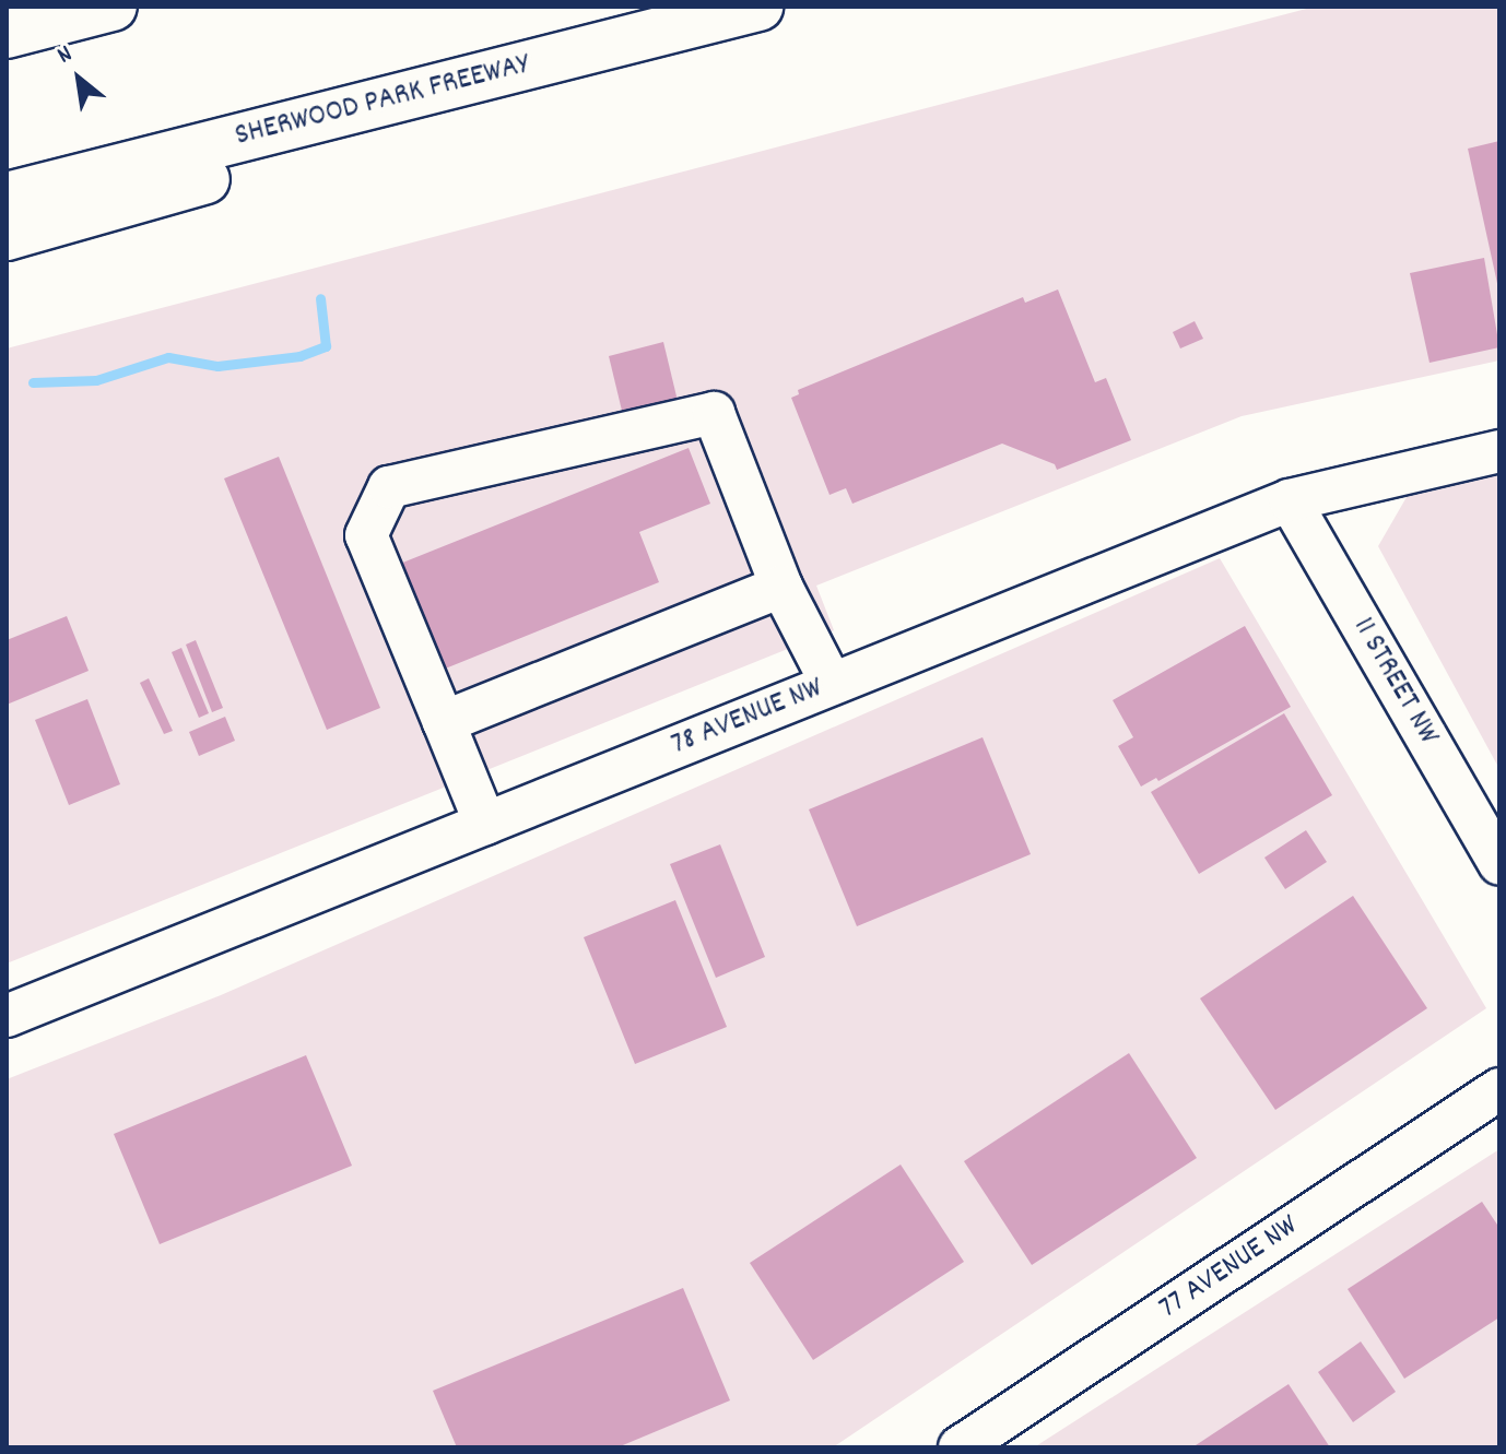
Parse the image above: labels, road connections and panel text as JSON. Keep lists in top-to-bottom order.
{
  "streets": {
    "highway": ["SHERWOOD PARK FREEWAY"],
    "street": ["11 STREET NW", "78 AVENUE NW", "77 AVENUE NW"]
  },
  "crossings": [
    ["11 STREET NW", "78 AVENUE NW"]
  ],
  "north": "top left"
}
